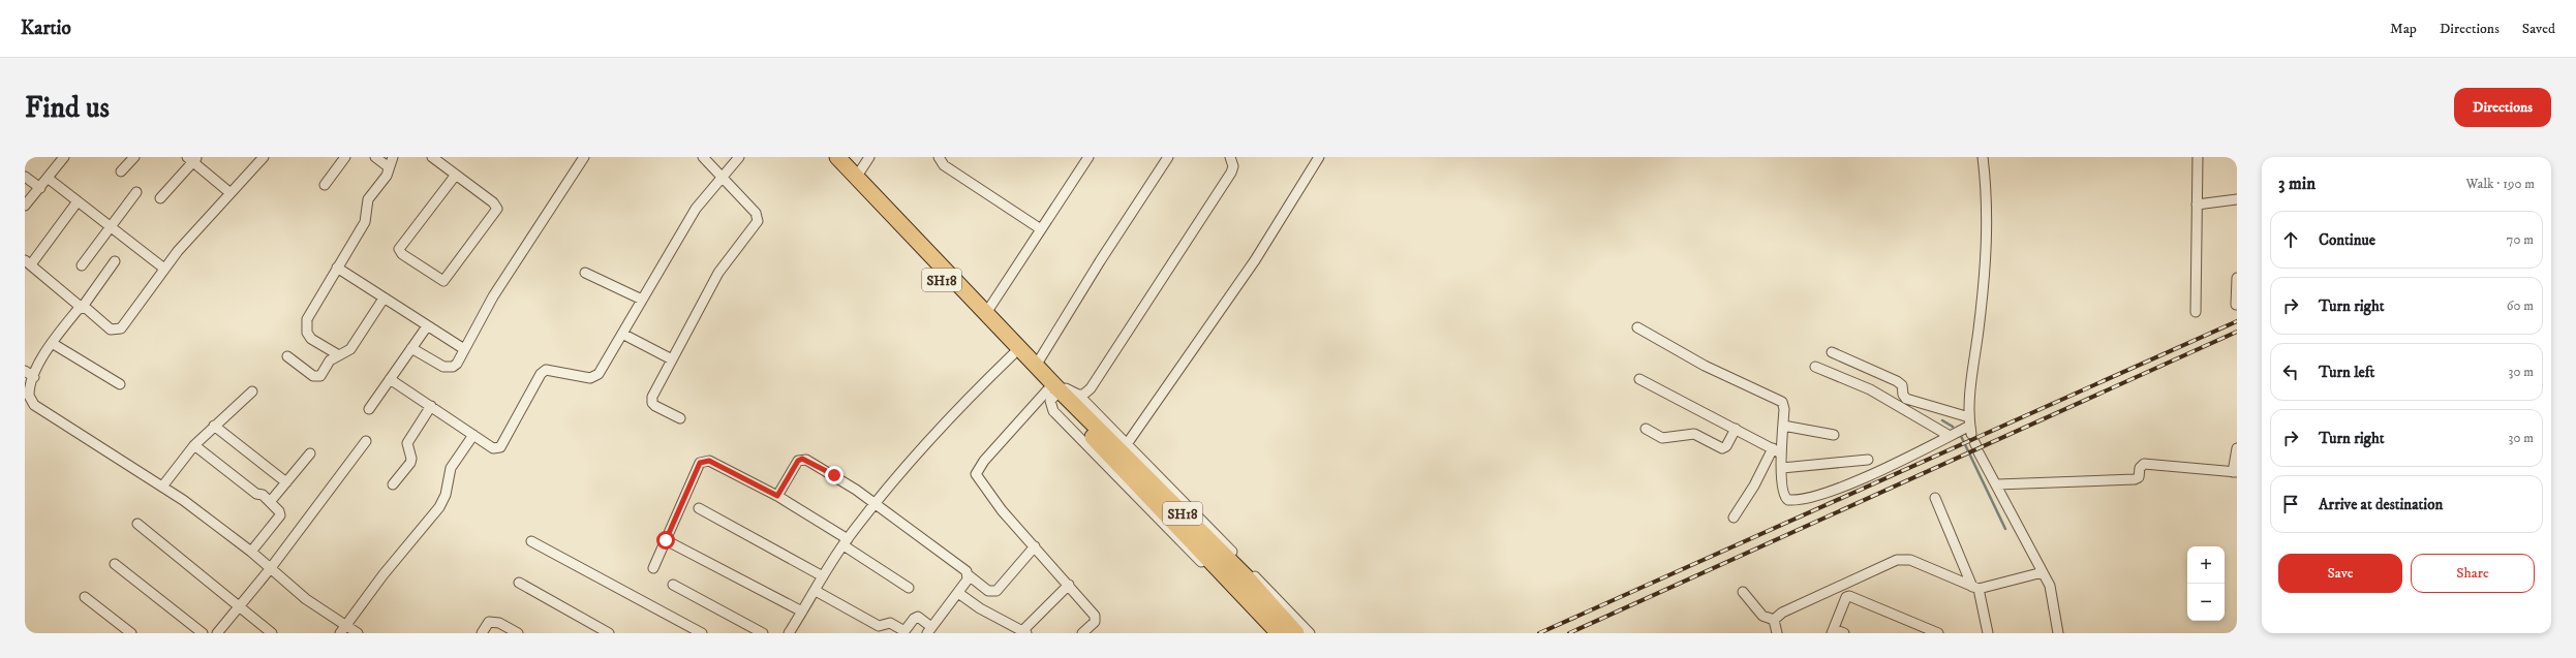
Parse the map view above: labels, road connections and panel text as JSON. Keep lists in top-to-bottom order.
{
  "streets": {
    "main road": ["SH18"]
  },
  "page": {
    "header": "Kartio",
    "nav": ["Map", "Directions", "Saved"],
    "buttons": [
      "Directions",
      ["Save", "Share"]
    ],
    "title": "Find us",
    "heading": ["3 min", "Walk · 190 m"],
    "list": [
      ["Continue", "70 m"],
      ["Turn right", "60 m"],
      ["Turn left", "30 m"],
      ["Turn right", "30 m"],
      "Arrive at destination"
    ],
    "map_buttons": ["+", "−"]
  }
}
